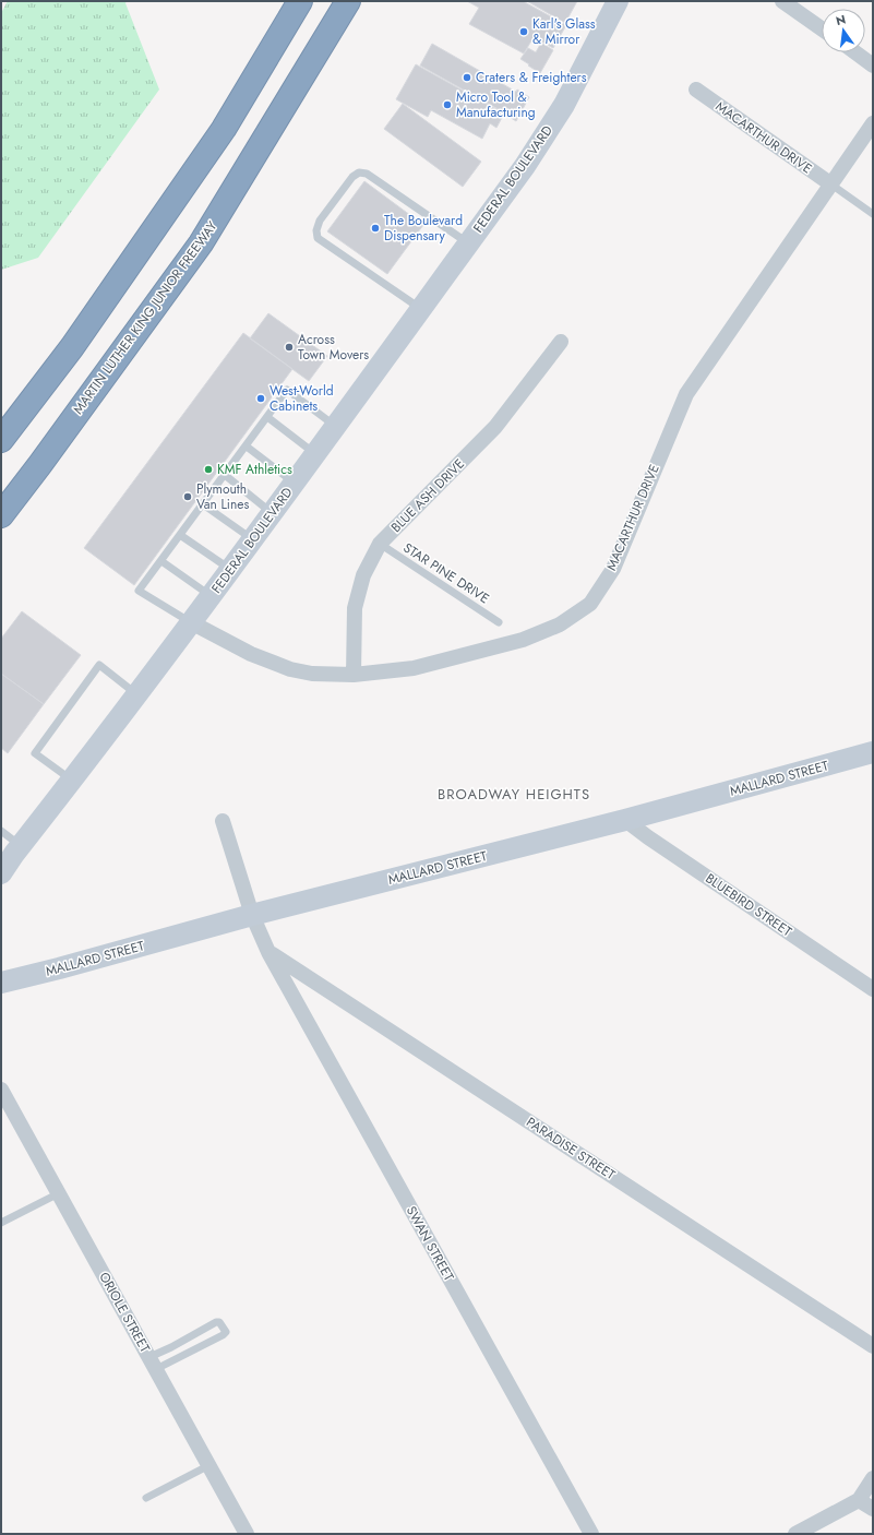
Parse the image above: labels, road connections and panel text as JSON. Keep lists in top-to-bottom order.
{
  "streets": {
    "highway": ["MARTIN LUTHER KING JUNIOR FREEWAY"],
    "main road": ["FEDERAL BOULEVARD", "MALLARD STREET"],
    "street": [
      "MACARTHUR DRIVE",
      "BLUE ASH DRIVE",
      "BLUEBIRD STREET",
      "PARADISE STREET",
      "SWAN STREET",
      "ORIOLE STREET"
    ],
    "lane": ["STAR PINE DRIVE"]
  },
  "crossings": [
    ["MACARTHUR DRIVE", "FEDERAL BOULEVARD"],
    ["MACARTHUR DRIVE", "BLUE ASH DRIVE"],
    ["BLUE ASH DRIVE", "STAR PINE DRIVE"],
    ["MALLARD STREET", "BLUEBIRD STREET"],
    ["MALLARD STREET", "SWAN STREET"],
    ["PARADISE STREET", "SWAN STREET"]
  ],
  "districts": ["BROADWAY HEIGHTS"],
  "places": [
    "Karl's Glass & Mirror",
    "Craters & Freighters",
    "Micro Tool & Manufacturing",
    "The Boulevard Dispensary",
    "Across Town Movers",
    "West-World Cabinets",
    "KMF Athletics",
    "Plymouth Van Lines"
  ],
  "north": "top"
}
